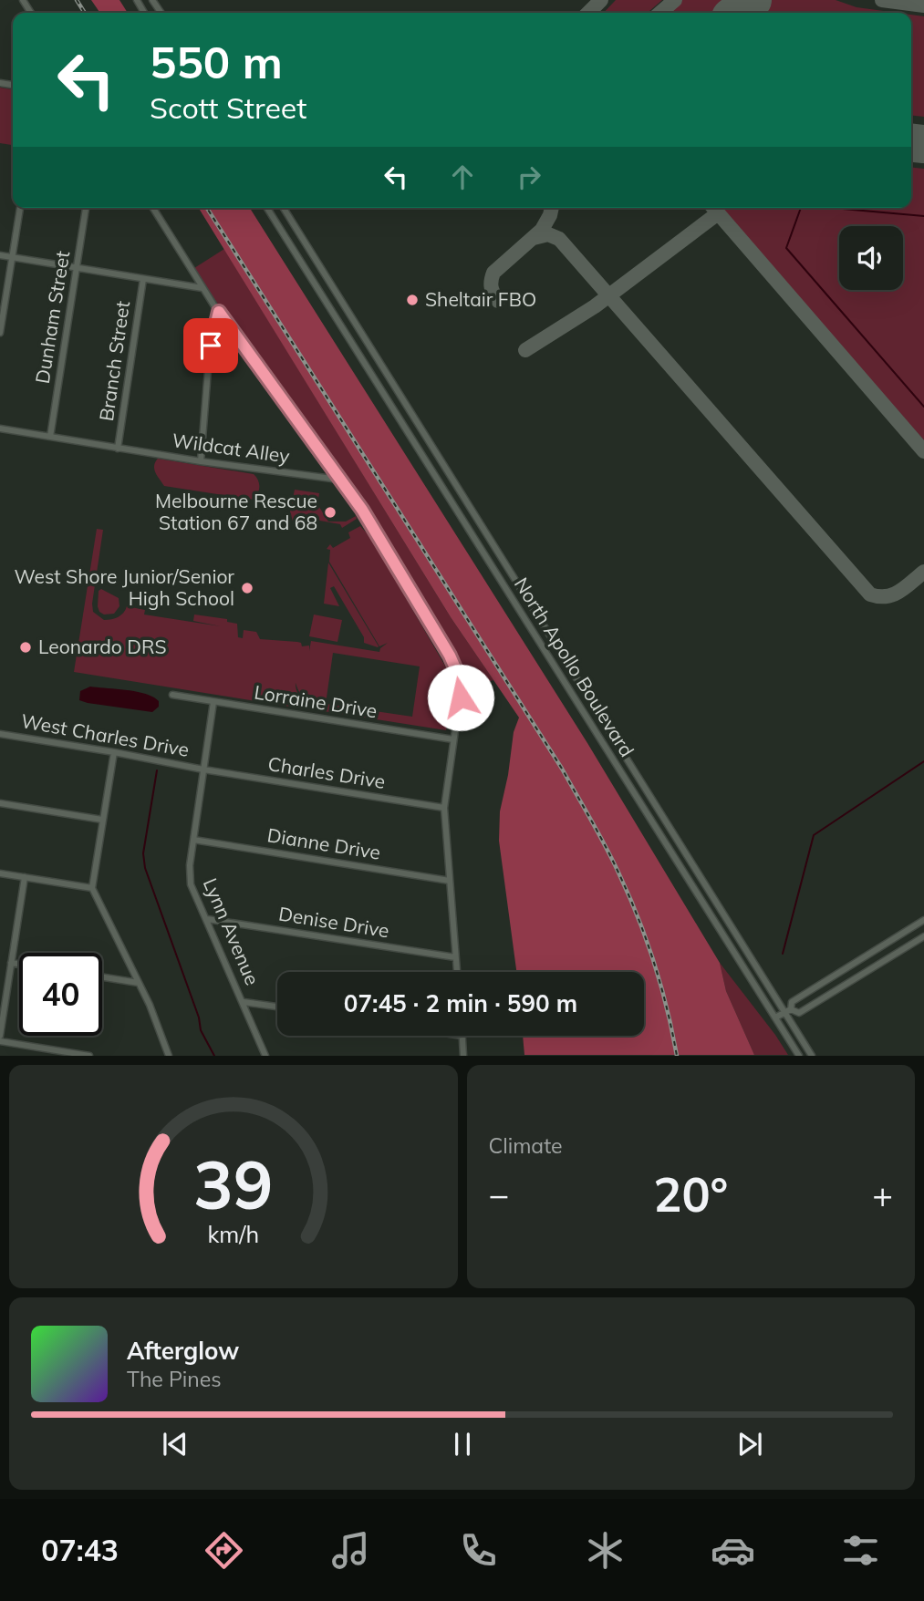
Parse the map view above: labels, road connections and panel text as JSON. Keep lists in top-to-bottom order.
{
  "streets": {
    "street": [
      "Dunham Street",
      "Branch Street",
      "Wildcat Alley",
      "North Apollo Boulevard",
      "Lorraine Drive",
      "West Charles Drive",
      "Charles Drive",
      "Dianne Drive",
      "Denise Drive",
      "Lynn Avenue"
    ]
  },
  "crossings": [
    ["Dunham Street", "Wildcat Alley"],
    ["Branch Street", "Wildcat Alley"],
    ["Lorraine Drive", "Lynn Avenue"],
    ["West Charles Drive", "Charles Drive"],
    ["West Charles Drive", "Lynn Avenue"],
    ["Charles Drive", "Lynn Avenue"],
    ["Dianne Drive", "Lynn Avenue"],
    ["Denise Drive", "Lynn Avenue"]
  ],
  "places": [
    "Sheltair FBO",
    "Melbourne Rescue Station 67 and 68",
    "West Shore Junior/Senior High School",
    "Leonardo DRS"
  ],
  "page": {
    "turn": ["550 m", "Scott Street"],
    "limit": "40",
    "trip": "07:45 · 2 min · 590 m",
    "tile": "Climate",
    "heat": ["−", "20°", "+"],
    "song": ["Afterglow", "The Pines"],
    "tabs": "07:43",
    "gauge": ["39", "km/h"]
  }
}
